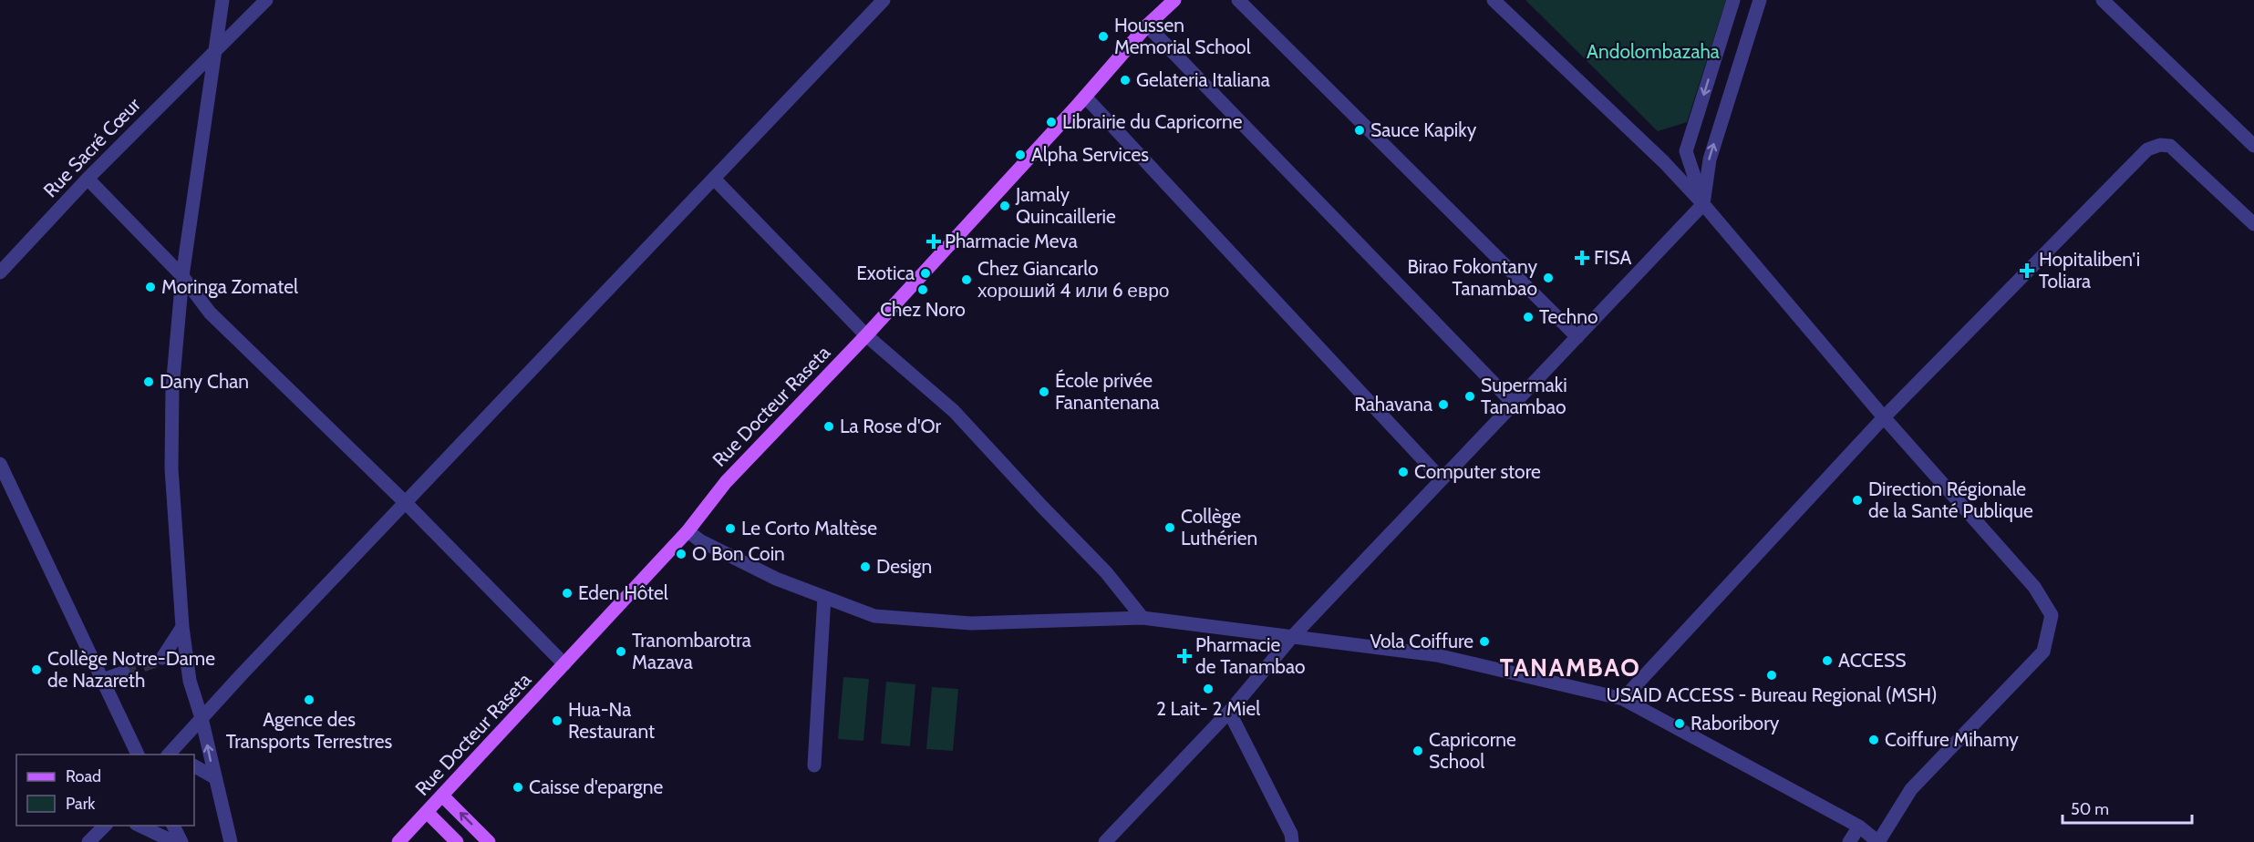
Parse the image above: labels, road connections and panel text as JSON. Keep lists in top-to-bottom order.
{
  "streets": {
    "main road": ["Rue Docteur Raseta"],
    "street": ["Rue Sacré Cœur"]
  },
  "districts": ["TANAMBAO"],
  "parks": ["Andolombazaha"],
  "places": {
    "other": [
      "Houssen Memorial School",
      "Gelateria Italiana",
      "Librairie du Capricorne",
      "Sauce Kapiky",
      "Alpha Services",
      "Jamaly Quincaillerie",
      "Exotica",
      "Birao Fokontany Tanambao",
      "Chez Giancarlo хороший 4 или 6 евро",
      "Moringa Zomatel",
      "Chez Noro",
      "Techno",
      "Dany Chan",
      "École privée Fanantenana",
      "Supermaki Tanambao",
      "Rahavana",
      "La Rose d'Or",
      "Computer store",
      "Direction Régionale de la Santé Publique",
      "Collège Luthérien",
      "Le Corto Maltèse",
      "O Bon Coin",
      "Design",
      "Eden Hôtel",
      "Vola Coiffure",
      "Tranombarotra Mazava",
      "ACCESS",
      "Collège Notre-Dame de Nazareth",
      "USAID ACCESS - Bureau Regional (MSH)",
      "2 Lait- 2 Miel",
      "Agence des Transports Terrestres",
      "Hua-Na Restaurant",
      "Raboribory",
      "Coiffure Mihamy",
      "Capricorne School",
      "Caisse d'epargne"
    ],
    "health": [
      "Pharmacie Meva",
      "FISA",
      "Hopitaliben'i Toliara",
      "Pharmacie de Tanambao"
    ]
  },
  "legend": ["Road", "Park"],
  "scale_bar": "50 m"
}
